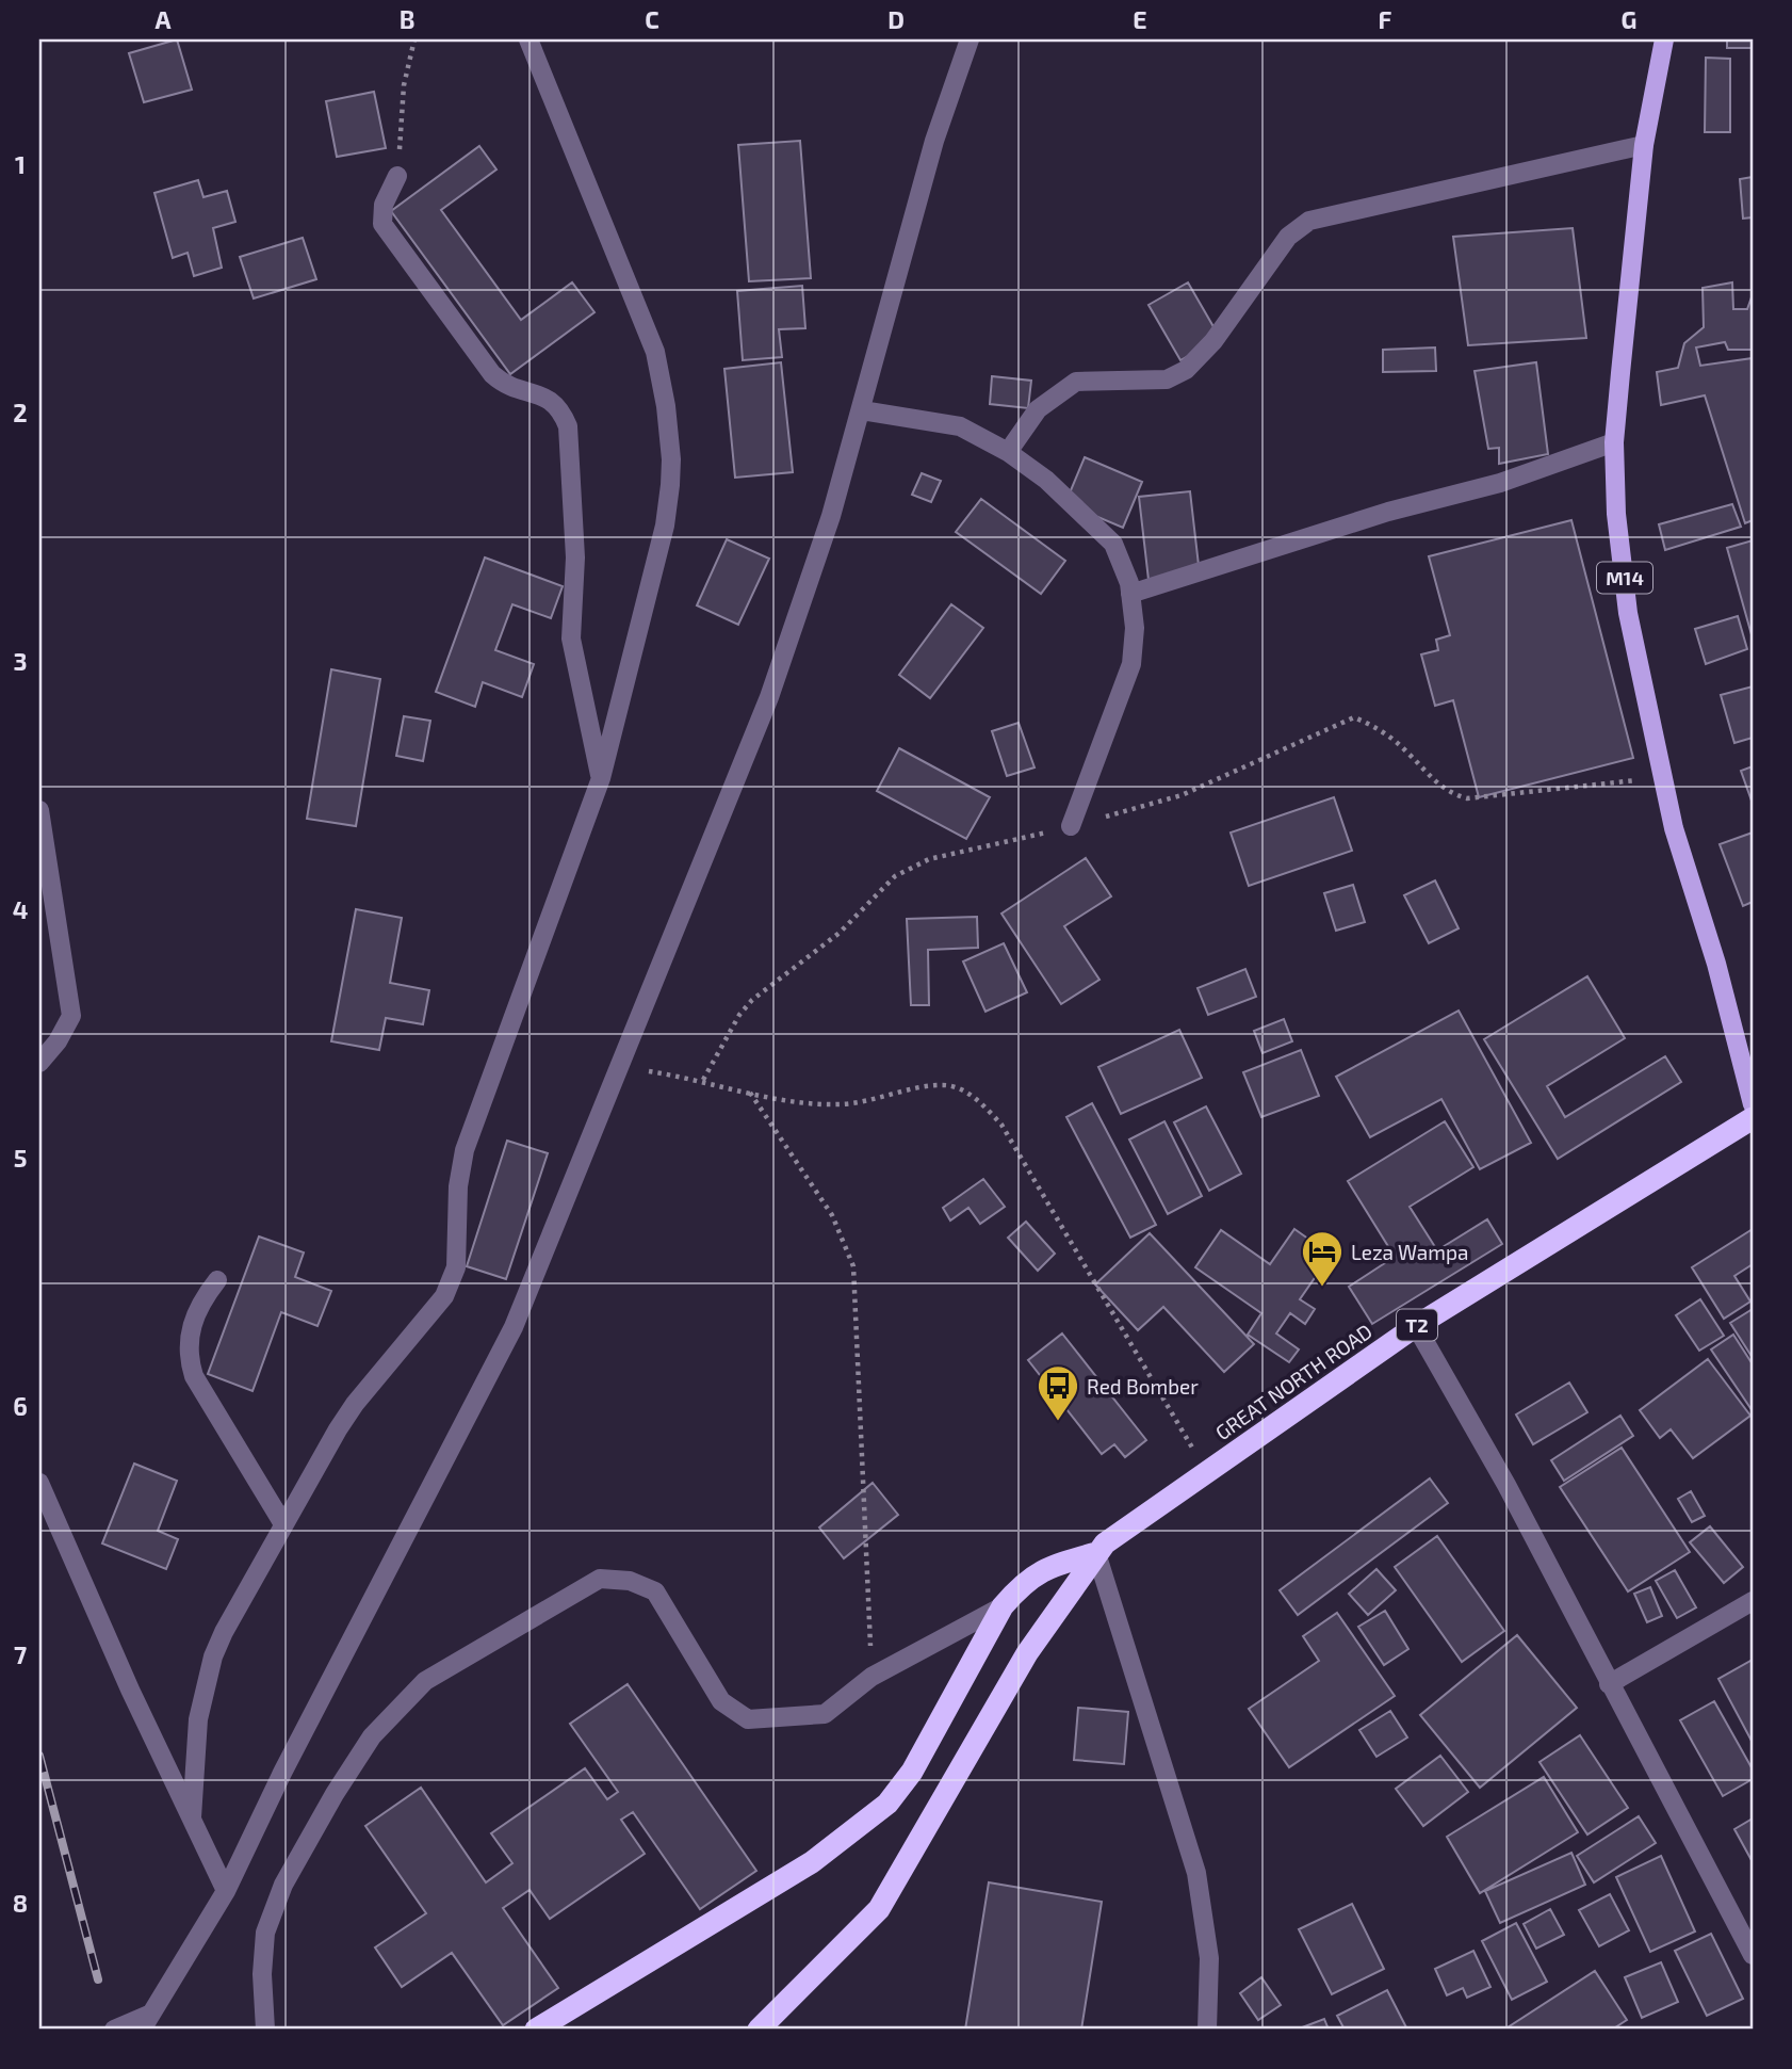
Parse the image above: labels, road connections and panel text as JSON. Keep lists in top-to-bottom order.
{
  "streets": {
    "highway": ["T2", "GREAT NORTH ROAD"],
    "main road": ["M14"]
  },
  "places": {
    "hotel": ["Leza Wampa"],
    "bus stop": ["Red Bomber"]
  },
  "grid": {
    "columns": [
      "A",
      "B",
      "C",
      "D",
      "E",
      "F",
      "G"
    ],
    "rows": [
      "1",
      "2",
      "3",
      "4",
      "5",
      "6",
      "7",
      "8"
    ]
  }
}
